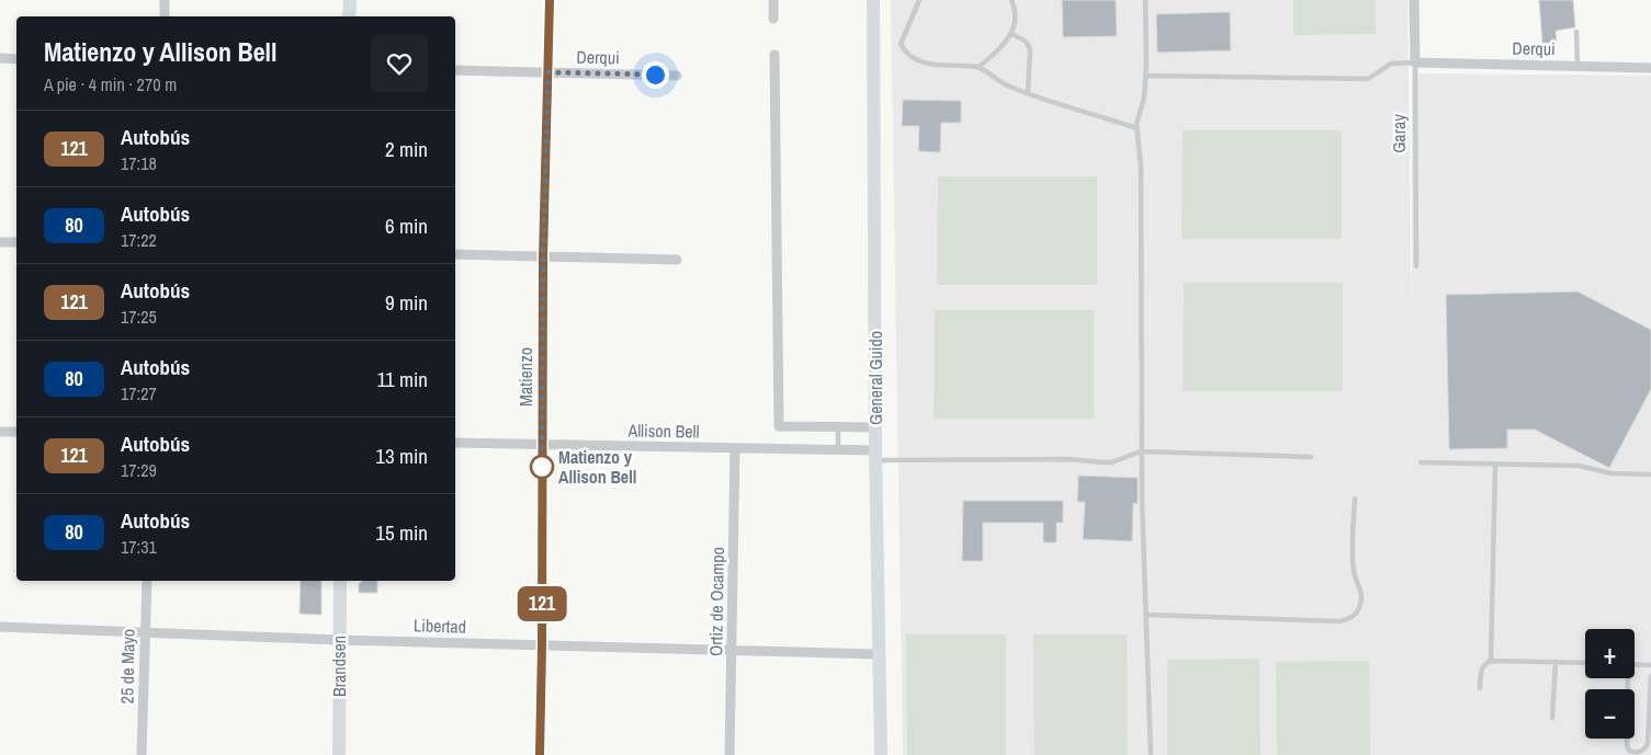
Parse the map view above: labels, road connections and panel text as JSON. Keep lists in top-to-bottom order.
{
  "streets": {
    "main road": ["General Guido", "Brandsen"],
    "street": [
      "Derqui",
      "Garay",
      "Matienzo",
      "Allison Bell",
      "Ortiz de Ocampo",
      "Libertad",
      "25 de Mayo"
    ]
  },
  "crossings": [
    ["Derqui", "Garay"],
    ["Derqui", "Matienzo"],
    ["Matienzo", "Allison Bell"],
    ["Matienzo", "Libertad"],
    ["General Guido", "Allison Bell"],
    ["General Guido", "Libertad"],
    ["Allison Bell", "Ortiz de Ocampo"],
    ["Ortiz de Ocampo", "Libertad"],
    ["Libertad", "25 de Mayo"],
    ["Libertad", "Brandsen"]
  ],
  "places": ["Matienzo y Allison Bell"],
  "lines": ["bus line 121"],
  "page": {
    "on_map": "121",
    "heading": ["Matienzo y Allison Bell", "A pie · 4 min · 270 m"],
    "list": [
      {
        "mark": "121",
        "name": "Autobús",
        "note": "17:18",
        "value": "2 min"
      },
      {
        "mark": "80",
        "name": "Autobús",
        "note": "17:22",
        "value": "6 min"
      },
      {
        "mark": "121",
        "name": "Autobús",
        "note": "17:25",
        "value": "9 min"
      },
      {
        "mark": "80",
        "name": "Autobús",
        "note": "17:27",
        "value": "11 min"
      },
      {
        "mark": "121",
        "name": "Autobús",
        "note": "17:29",
        "value": "13 min"
      },
      {
        "mark": "80",
        "name": "Autobús",
        "note": "17:31",
        "value": "15 min"
      }
    ],
    "map_buttons": ["+", "−"]
  }
}
